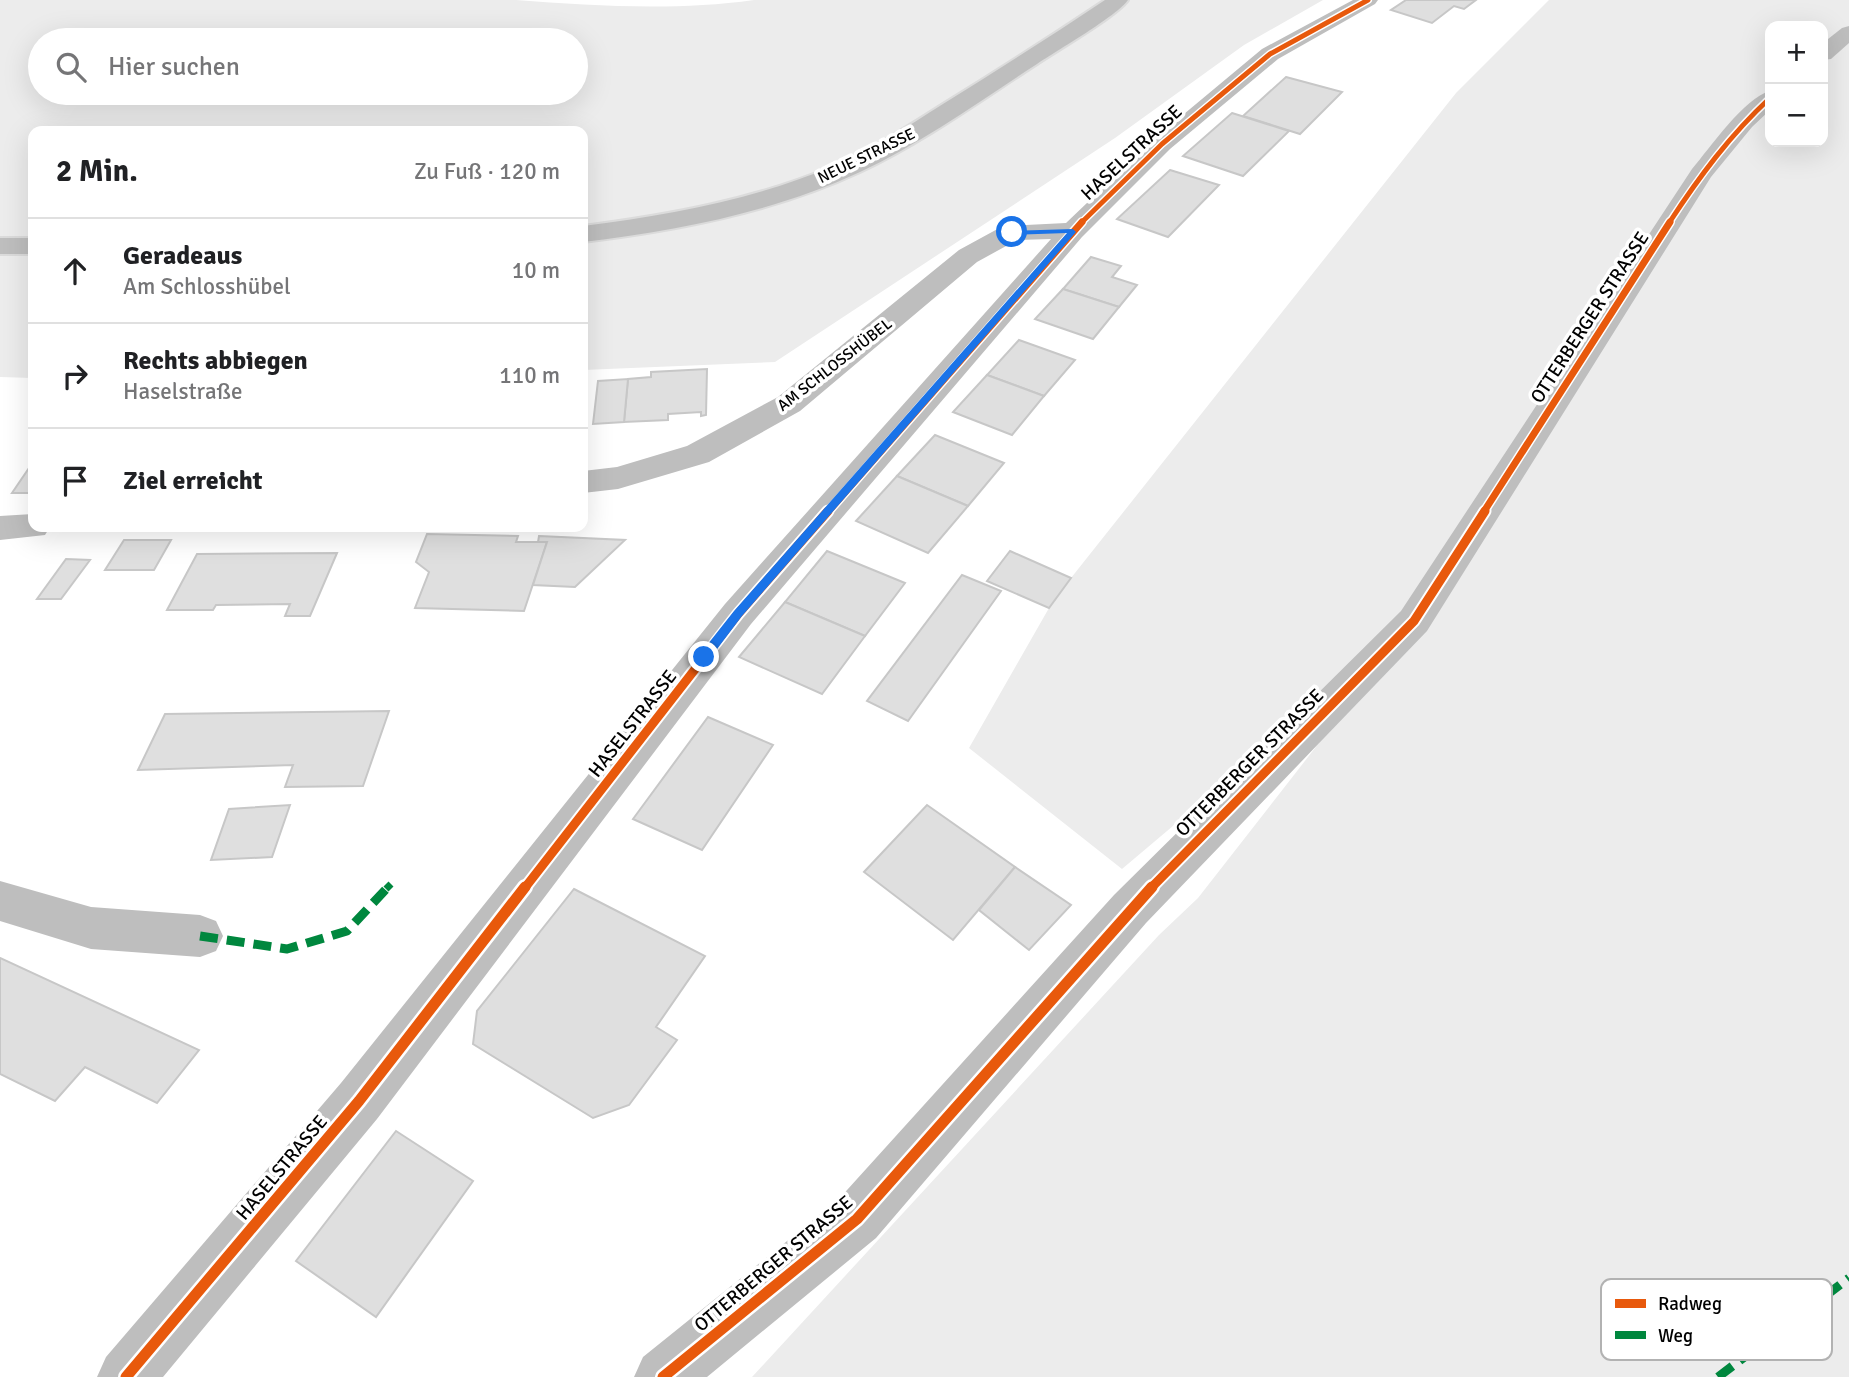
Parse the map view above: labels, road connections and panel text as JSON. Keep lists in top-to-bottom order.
{
  "streets": {
    "street": [
      "HASELSTRASSE",
      "NEUE STRASSE",
      "OTTERBERGER STRASSE",
      "AM SCHLOSSHÜBEL"
    ]
  },
  "crossings": [
    ["HASELSTRASSE", "AM SCHLOSSHÜBEL"]
  ],
  "legend": ["Radweg", "Weg"],
  "page": {
    "map_buttons": ["+", "−"],
    "search": "Hier suchen",
    "heading": ["2 Min.", "Zu Fuß · 120 m"],
    "list": [
      ["Geradeaus", "Am Schlosshübel", "10 m"],
      ["Rechts abbiegen", "Haselstraße", "110 m"],
      "Ziel erreicht"
    ]
  }
}
